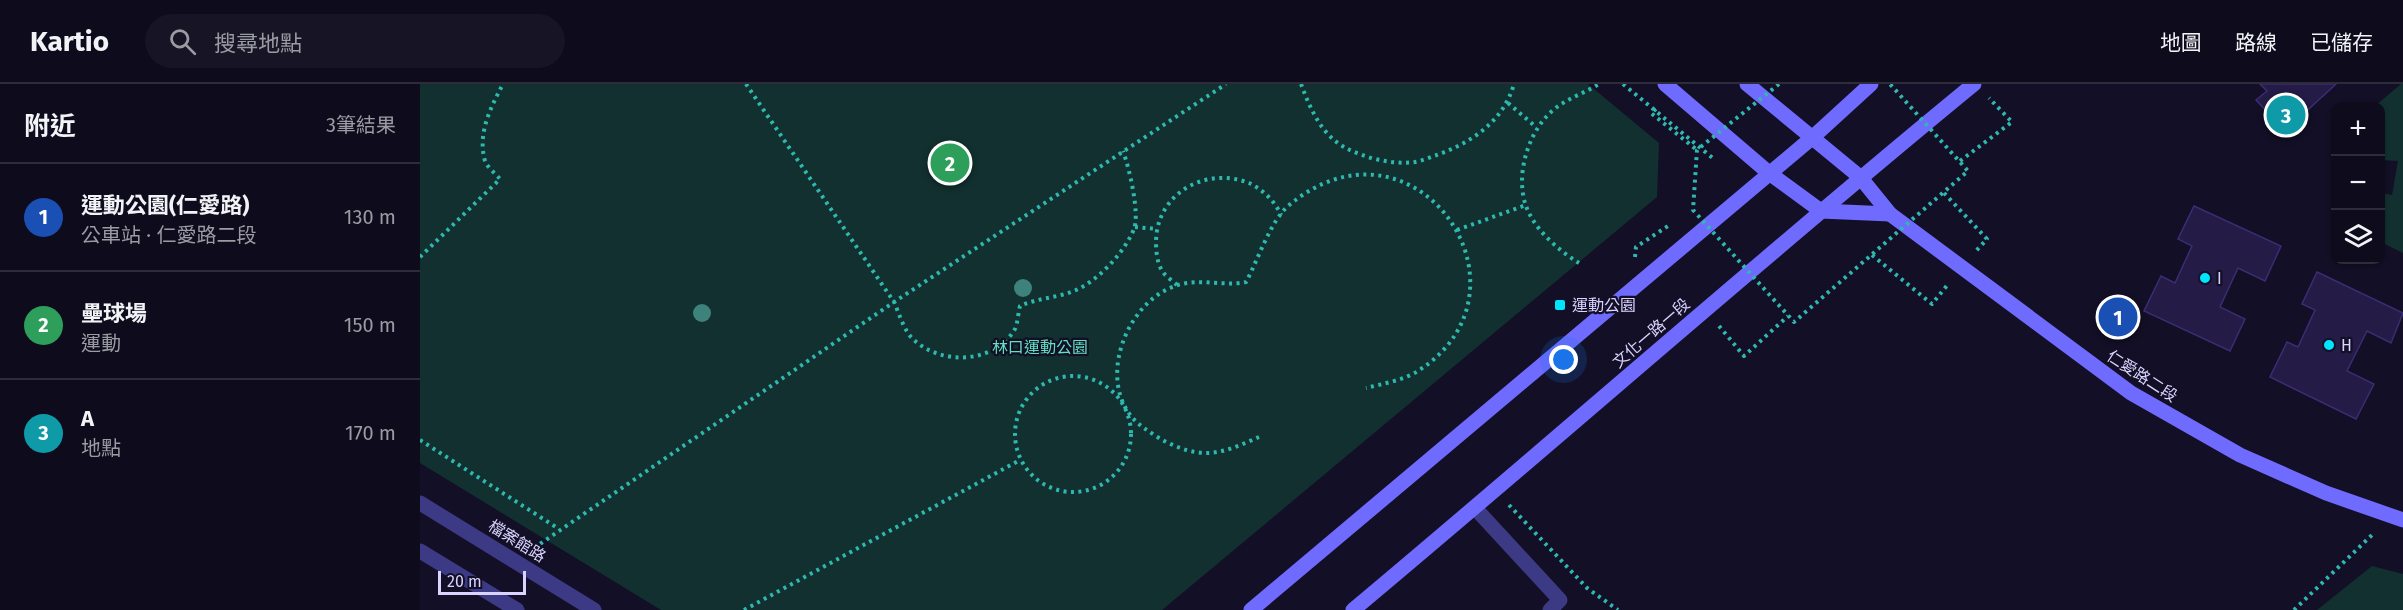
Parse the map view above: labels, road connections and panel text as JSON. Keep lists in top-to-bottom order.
{
  "streets": {
    "main road": ["文化一路一段", "仁愛路二段"],
    "street": ["檔案館路"]
  },
  "crossings": [
    ["文化一路一段", "仁愛路二段"]
  ],
  "parks": ["林口運動公園"],
  "places": {
    "other": ["I", "H"],
    "transit": ["運動公園"]
  },
  "scale_bar": "20 m",
  "page": {
    "header": "Kartio",
    "search": "搜尋地點",
    "nav": ["地圖", "路線", "已儲存"],
    "heading": ["附近", "3筆結果"],
    "pins": ["3", "2", "1"],
    "map_buttons": ["+", "−"],
    "list": [
      {
        "mark": "1",
        "name": "運動公園(仁愛路)",
        "note": "公車站 · 仁愛路二段",
        "value": "130 m"
      },
      {
        "mark": "2",
        "name": "壘球場",
        "note": "運動",
        "value": "150 m"
      },
      {
        "mark": "3",
        "name": "A",
        "note": "地點",
        "value": "170 m"
      }
    ],
    "scale": "20 m"
  }
}
